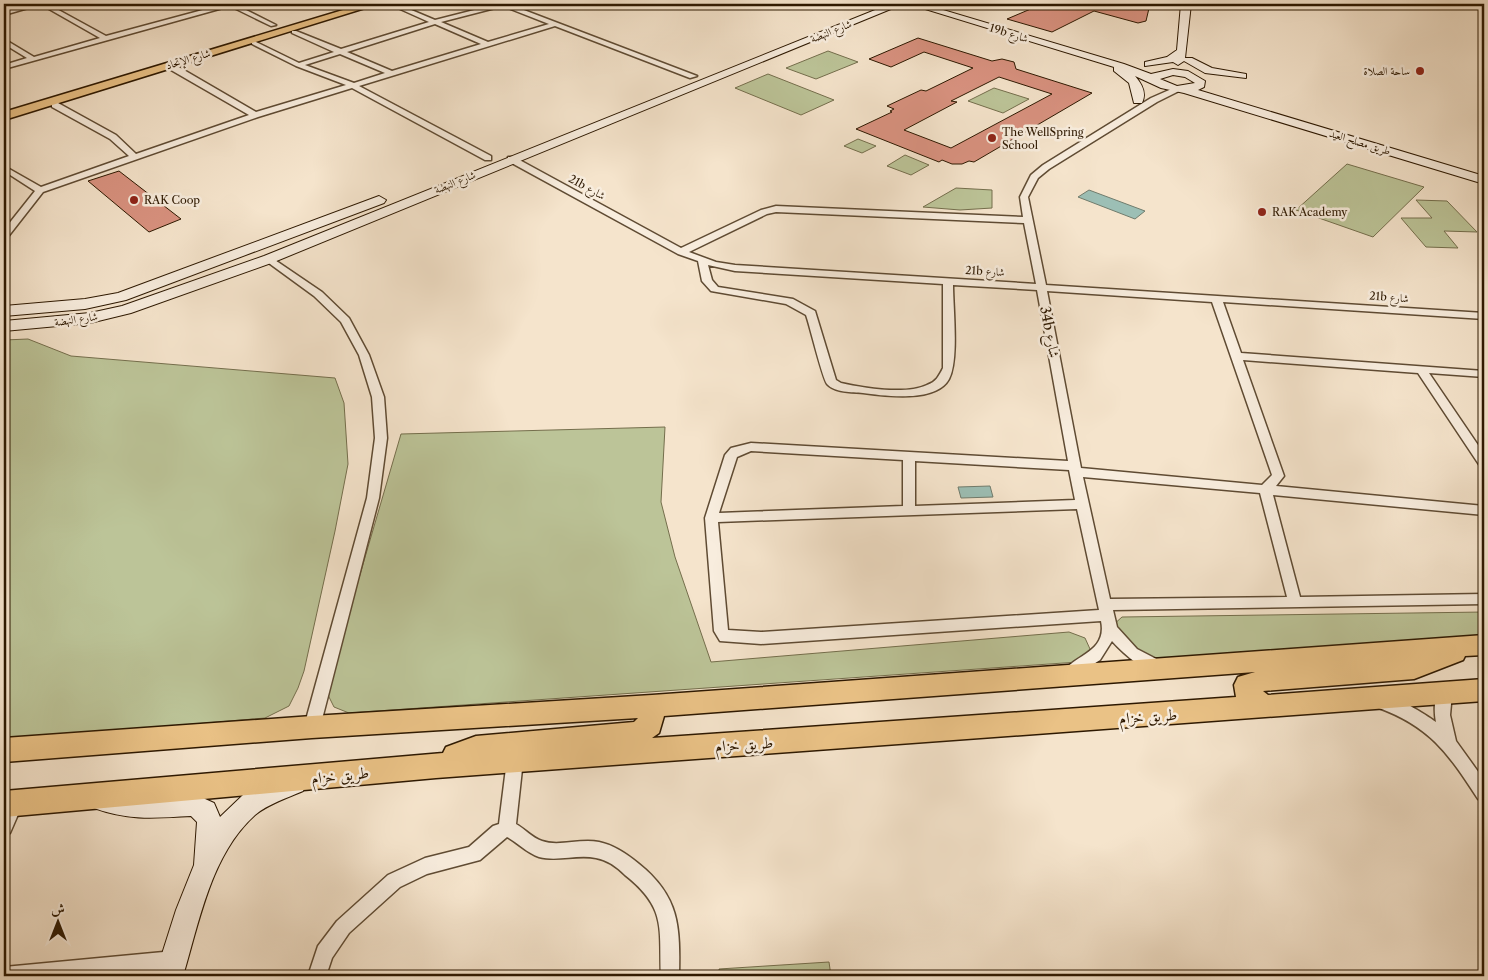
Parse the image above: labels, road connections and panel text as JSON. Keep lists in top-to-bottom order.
{
  "streets": {
    "main road": [
      "شارع النهضة",
      "19b شارع",
      "شارع الإتحاد",
      "طريق مصلح العيد",
      "طريق خزام"
    ],
    "street": ["21b شارع", "34b شارع"]
  },
  "crossings": [
    ["شارع النهضة", "21b شارع"],
    ["طريق مصلح العيد", "34b شارع"],
    ["21b شارع", "34b شارع"]
  ],
  "places": [
    "ساحة الصلاة",
    "The WellSpring School",
    "RAK Coop",
    "RAK Academy"
  ],
  "north": "top"
}
